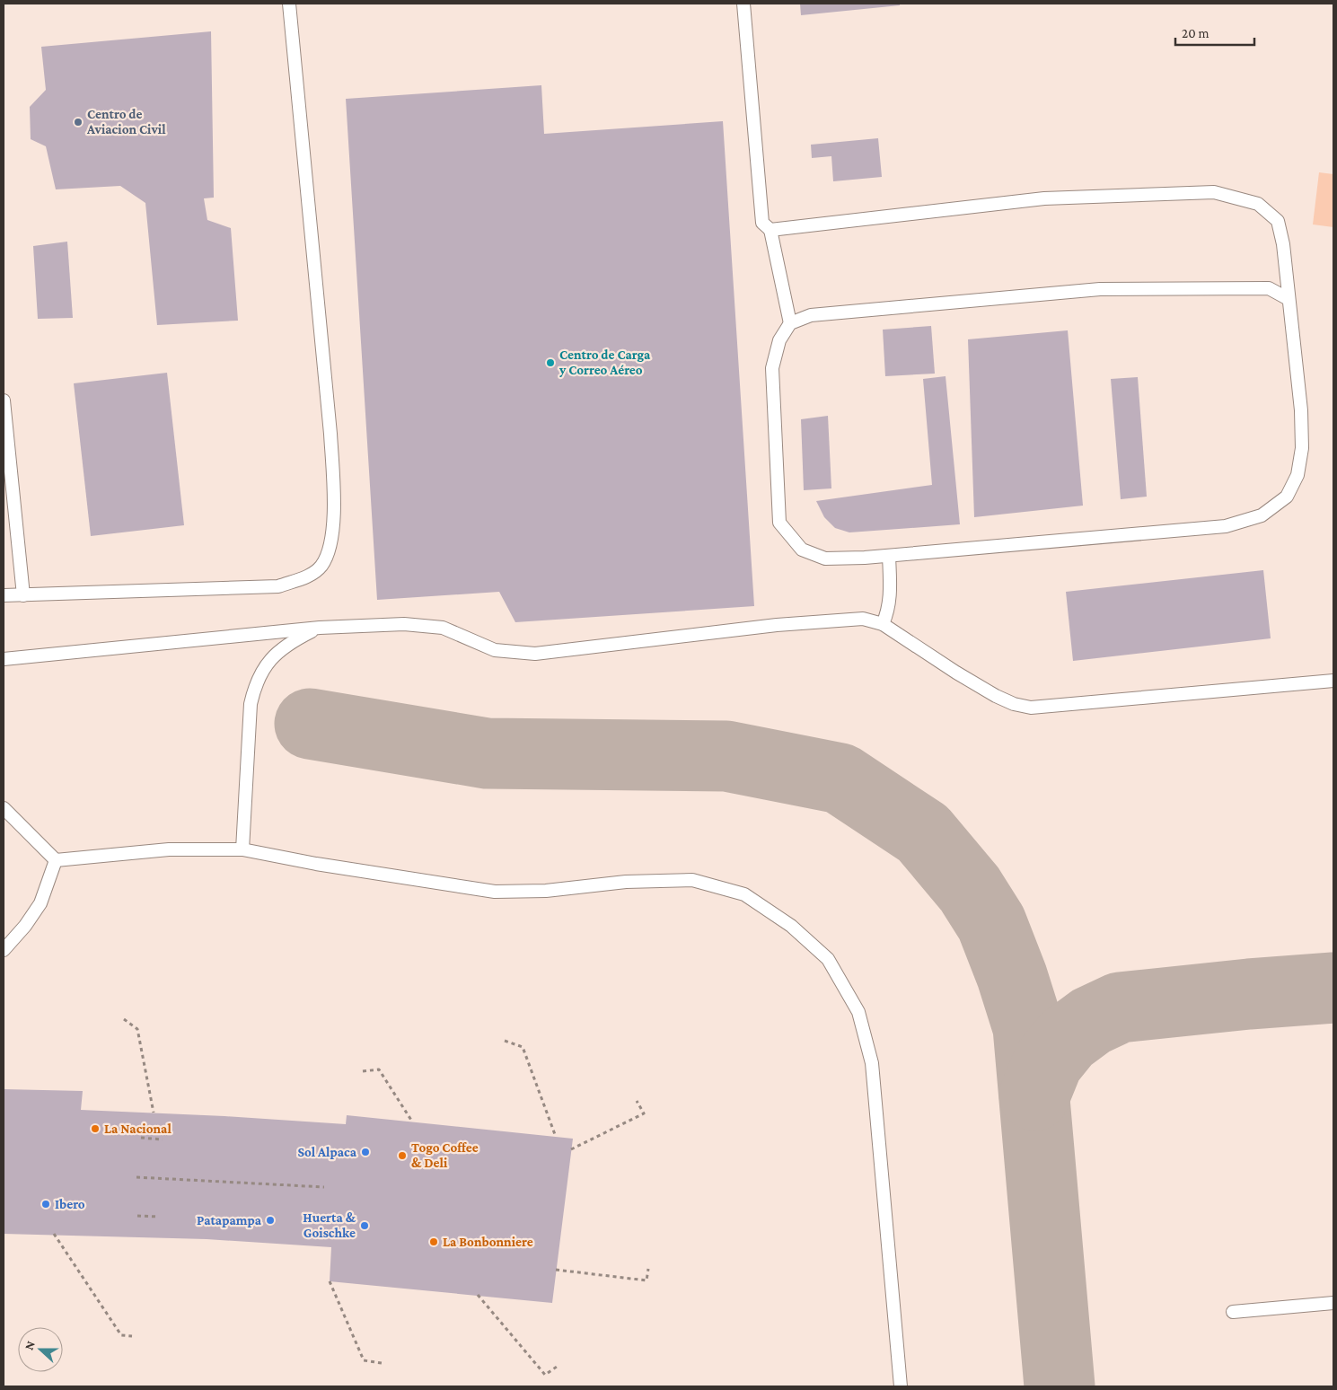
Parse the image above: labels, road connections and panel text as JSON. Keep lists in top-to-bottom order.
{
  "places": [
    "Centro de Aviacion Civil",
    "Centro de Carga y Correo Aéreo",
    "La Nacional",
    "Sol Alpaca",
    "Togo Coffee & Deli",
    "Ibero",
    "Patapampa",
    "Huerta & Goischke",
    "La Bonbonniere"
  ],
  "scale_bar": "20 m",
  "north": "left"
}
